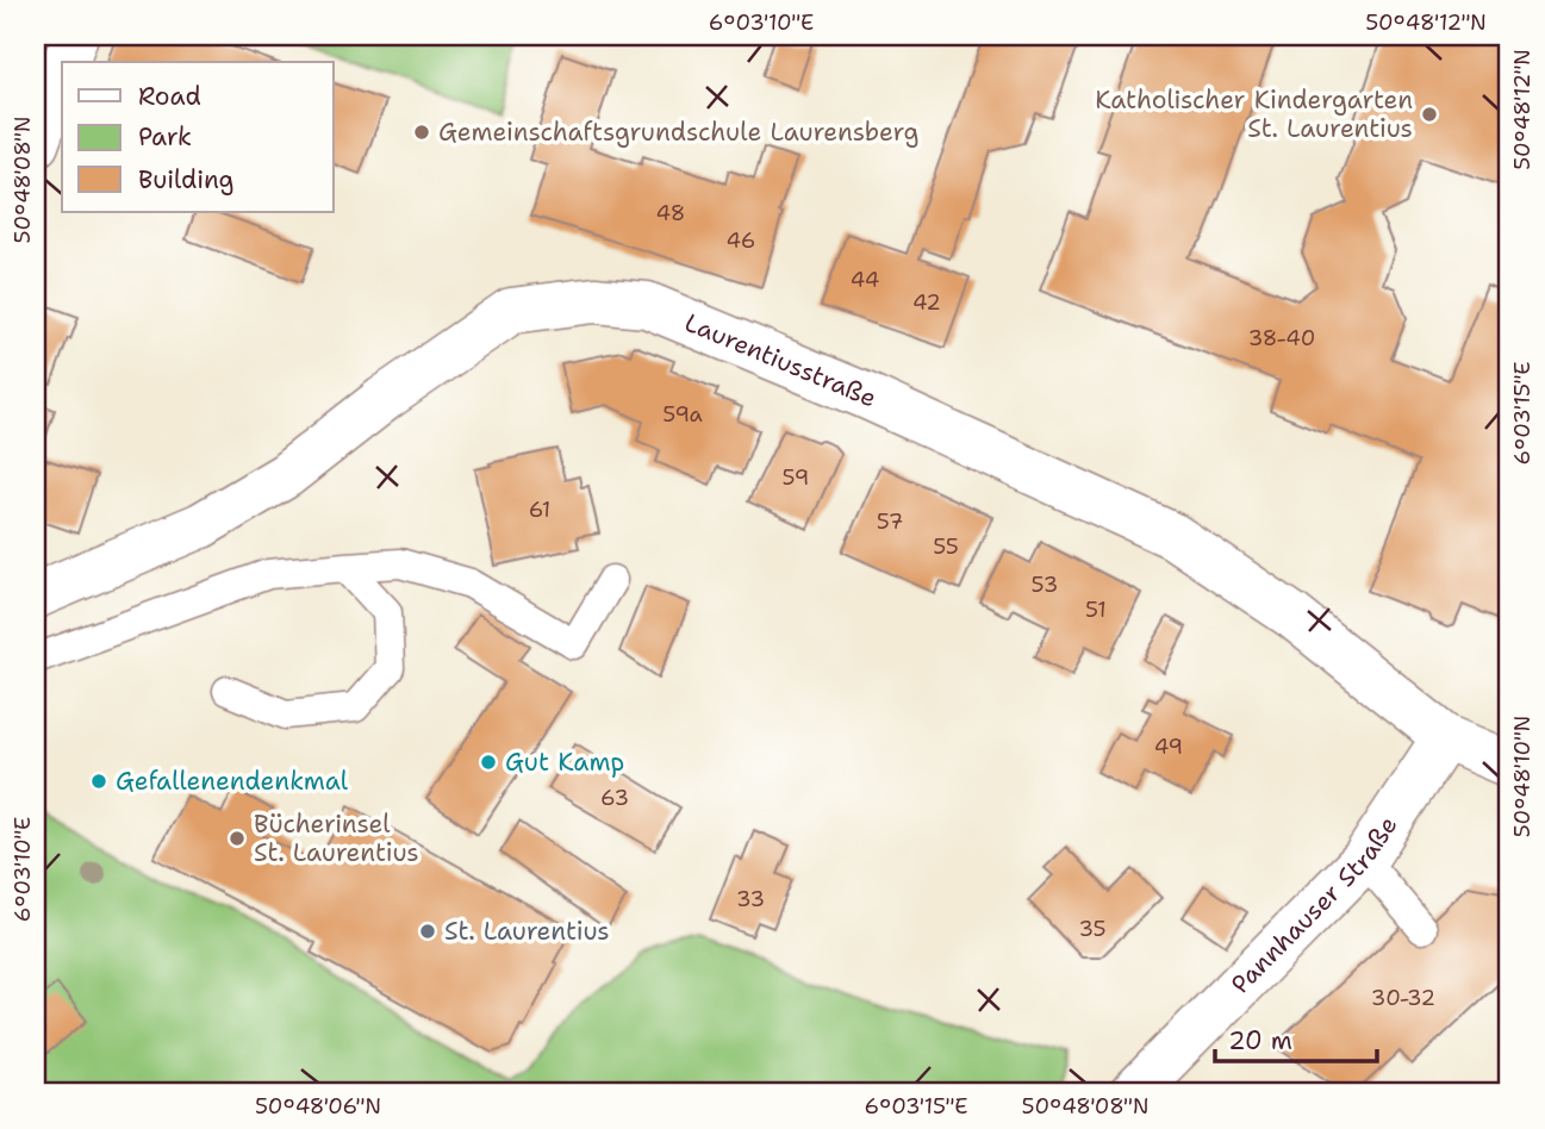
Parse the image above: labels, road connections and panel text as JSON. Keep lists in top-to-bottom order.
{
  "streets": {
    "street": ["Laurentiusstraße", "Pannhauser Straße"]
  },
  "crossings": [
    ["Laurentiusstraße", "Pannhauser Straße"]
  ],
  "places": [
    "Katholischer Kindergarten St. Laurentius",
    "Gemeinschaftsgrundschule Laurensberg",
    "Gut Kamp",
    "Gefallenendenkmal",
    "Bücherinsel St. Laurentius",
    "St. Laurentius"
  ],
  "house_numbers": [
    "48",
    "46",
    "44",
    "42",
    "38-40",
    "59a",
    "59",
    "61",
    "57",
    "55",
    "53",
    "51",
    "49",
    "63",
    "33",
    "35",
    "30-32"
  ],
  "legend": ["Road", "Park", "Building"],
  "scale_bar": "20 m",
  "coordinates": [
    "6°03'10\"E",
    "50°48'12\"N",
    "50°48'08\"N",
    "6°03'15\"E",
    "50°48'10\"N",
    "50°48'06\"N"
  ]
}
